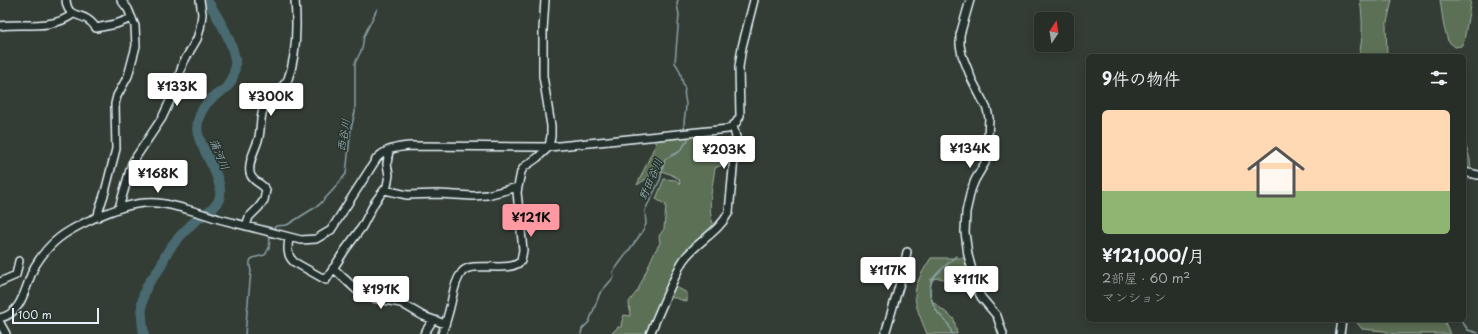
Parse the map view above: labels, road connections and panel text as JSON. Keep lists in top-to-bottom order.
{
  "water": ["西谷川", "蒲河川", "野田谷川"],
  "scale_bar": "100 m",
  "north": "top",
  "page": {
    "heading": "9件の物件",
    "price": [
      "¥133K",
      "¥300K",
      "¥134K",
      "¥203K",
      "¥168K",
      "¥121K",
      "¥117K",
      "¥111K",
      "¥191K"
    ],
    "list": [
      {
        "name": "¥121,000/月",
        "note": "2部屋 · 60 m² · マンション"
      }
    ],
    "scale": "100 m"
  }
}
